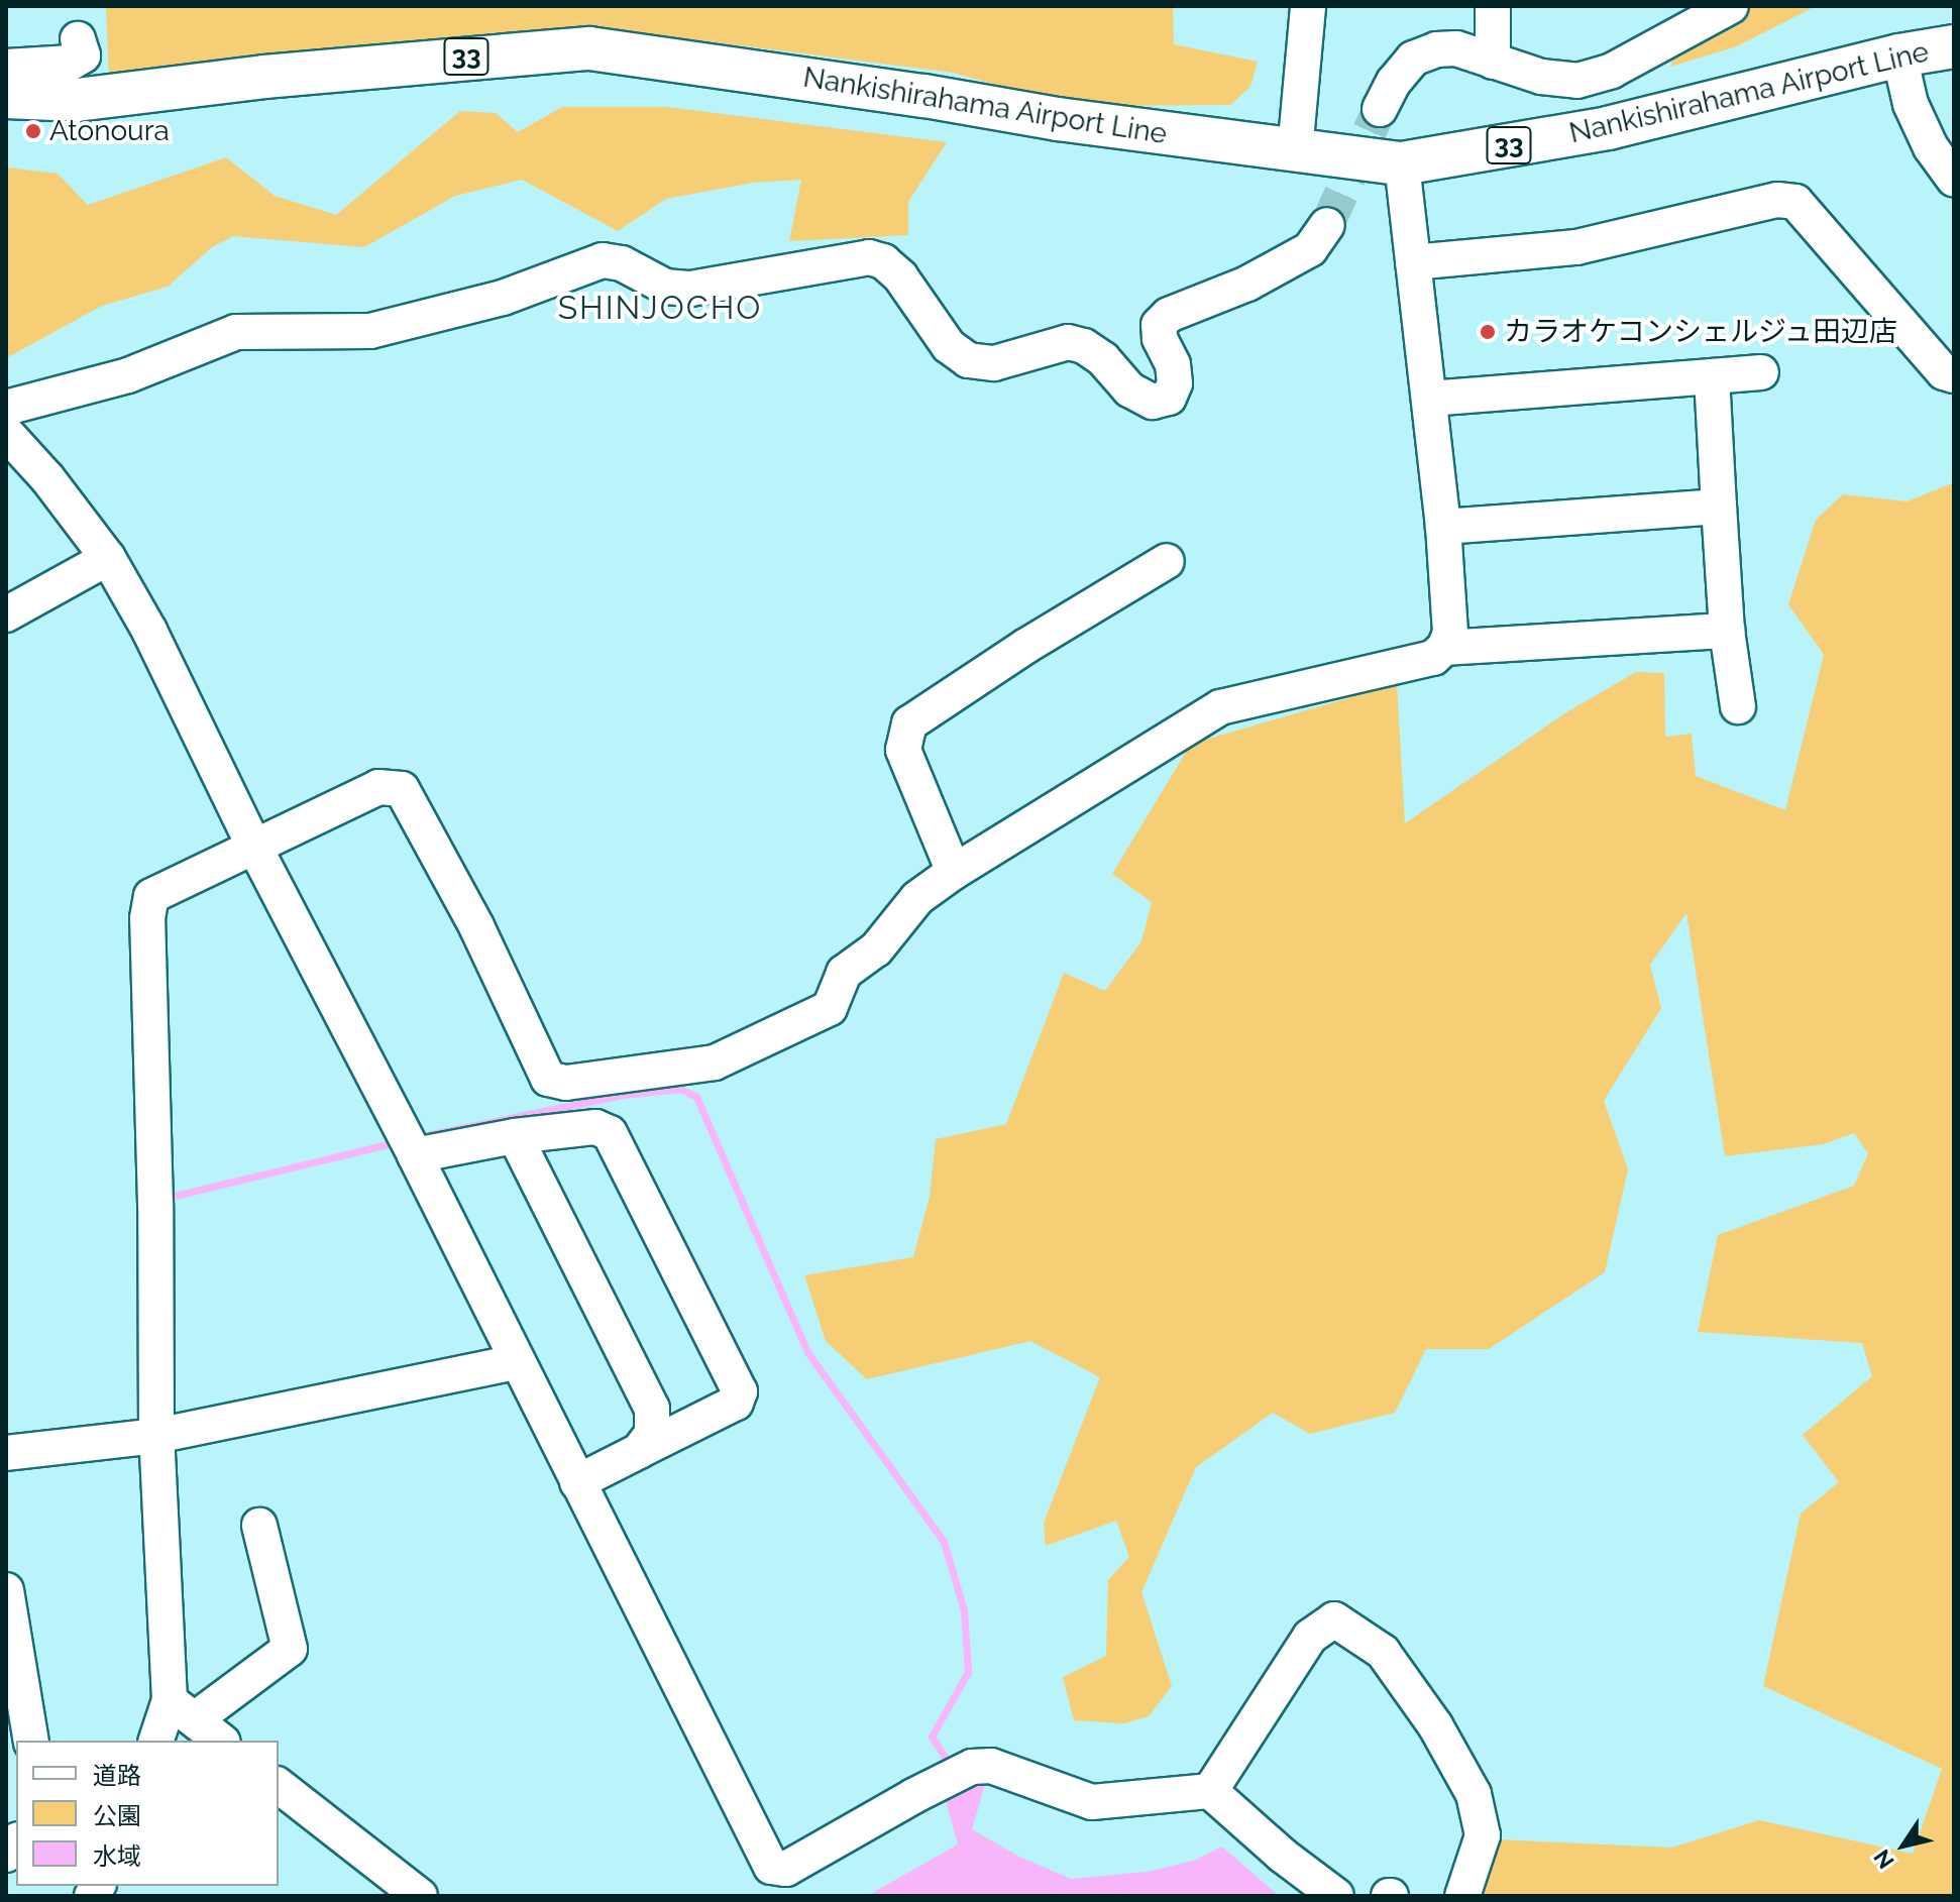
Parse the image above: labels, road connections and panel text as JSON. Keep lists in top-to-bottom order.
{
  "streets": {
    "main road": ["33", "Nankishirahama Airport Line"]
  },
  "districts": ["SHINJOCHO"],
  "places": ["Atonoura", "カラオケコンシェルジュ田辺店"],
  "legend": ["道路", "公園", "水域"],
  "north": "bottom left"
}
